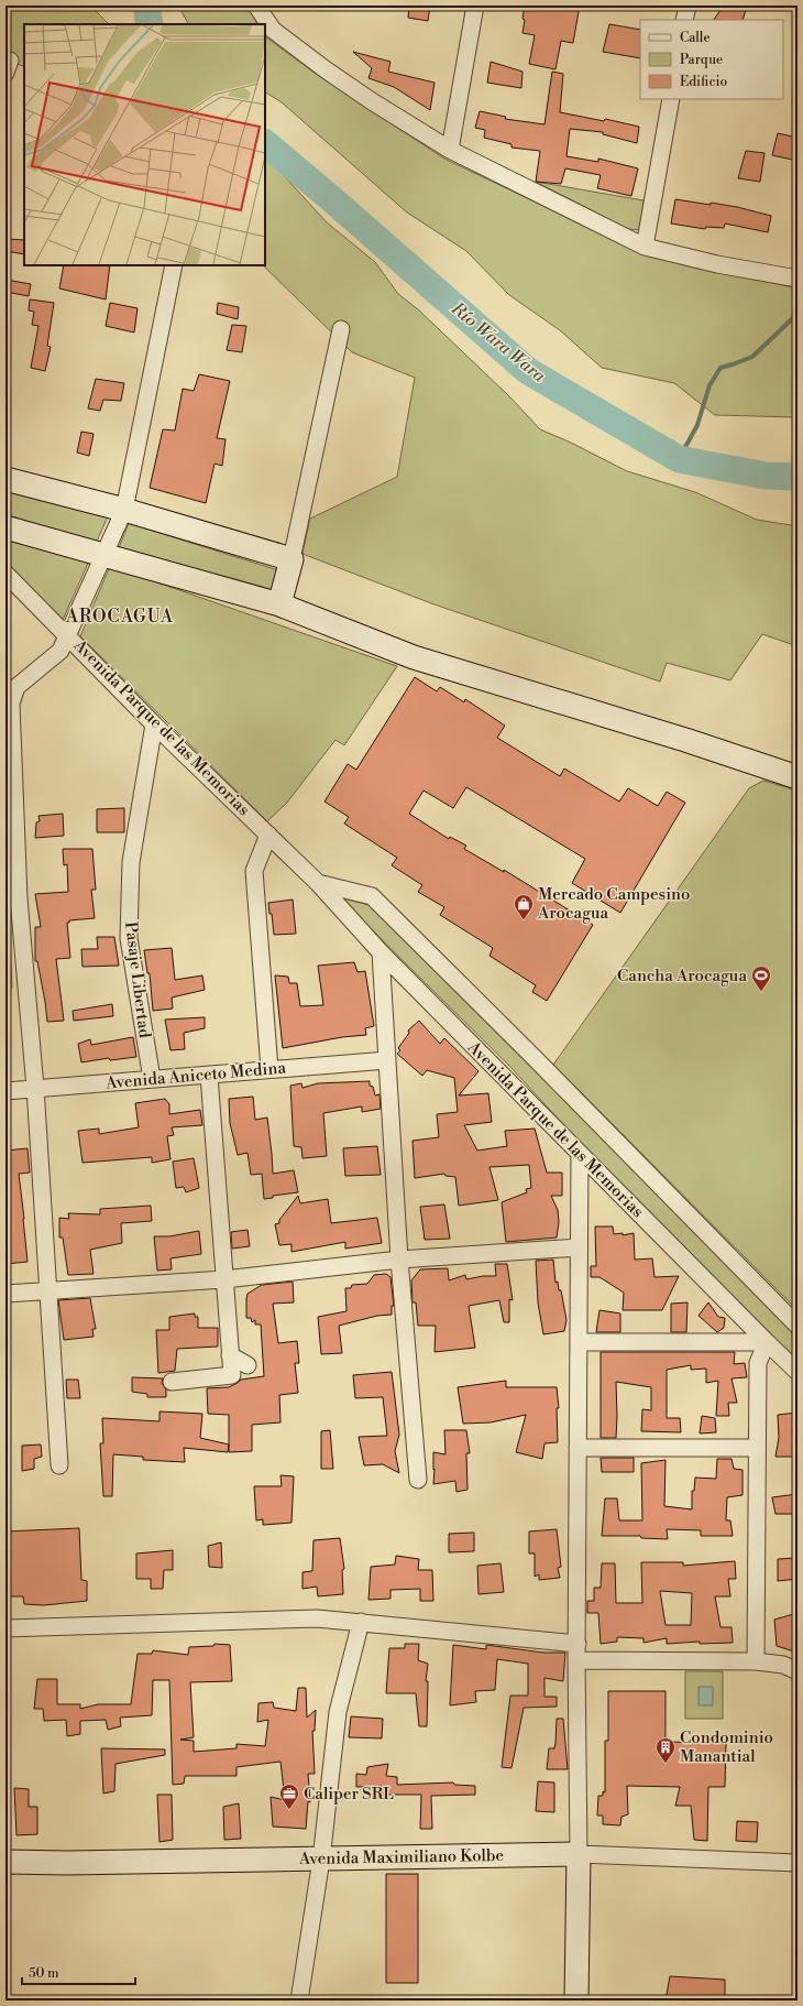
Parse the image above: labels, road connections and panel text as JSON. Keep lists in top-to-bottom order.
{
  "streets": {
    "street": [
      "Avenida Parque de las Memorias",
      "Pasaje Libertad",
      "Avenida Aniceto Medina",
      "Avenida Maximiliano Kolbe"
    ]
  },
  "crossings": [
    ["Avenida Parque de las Memorias", "Pasaje Libertad"],
    ["Pasaje Libertad", "Avenida Aniceto Medina"]
  ],
  "districts": ["AROCAGUA"],
  "water": ["Río Wara Wara"],
  "places": {
    "shop": ["Mercado Campesino Arocagua"],
    "sports": ["Cancha Arocagua"],
    "building": ["Condominio Manantial"],
    "office": ["Caliper SRL"]
  },
  "legend": ["Calle", "Parque", "Edificio"],
  "scale_bar": "50 m"
}
